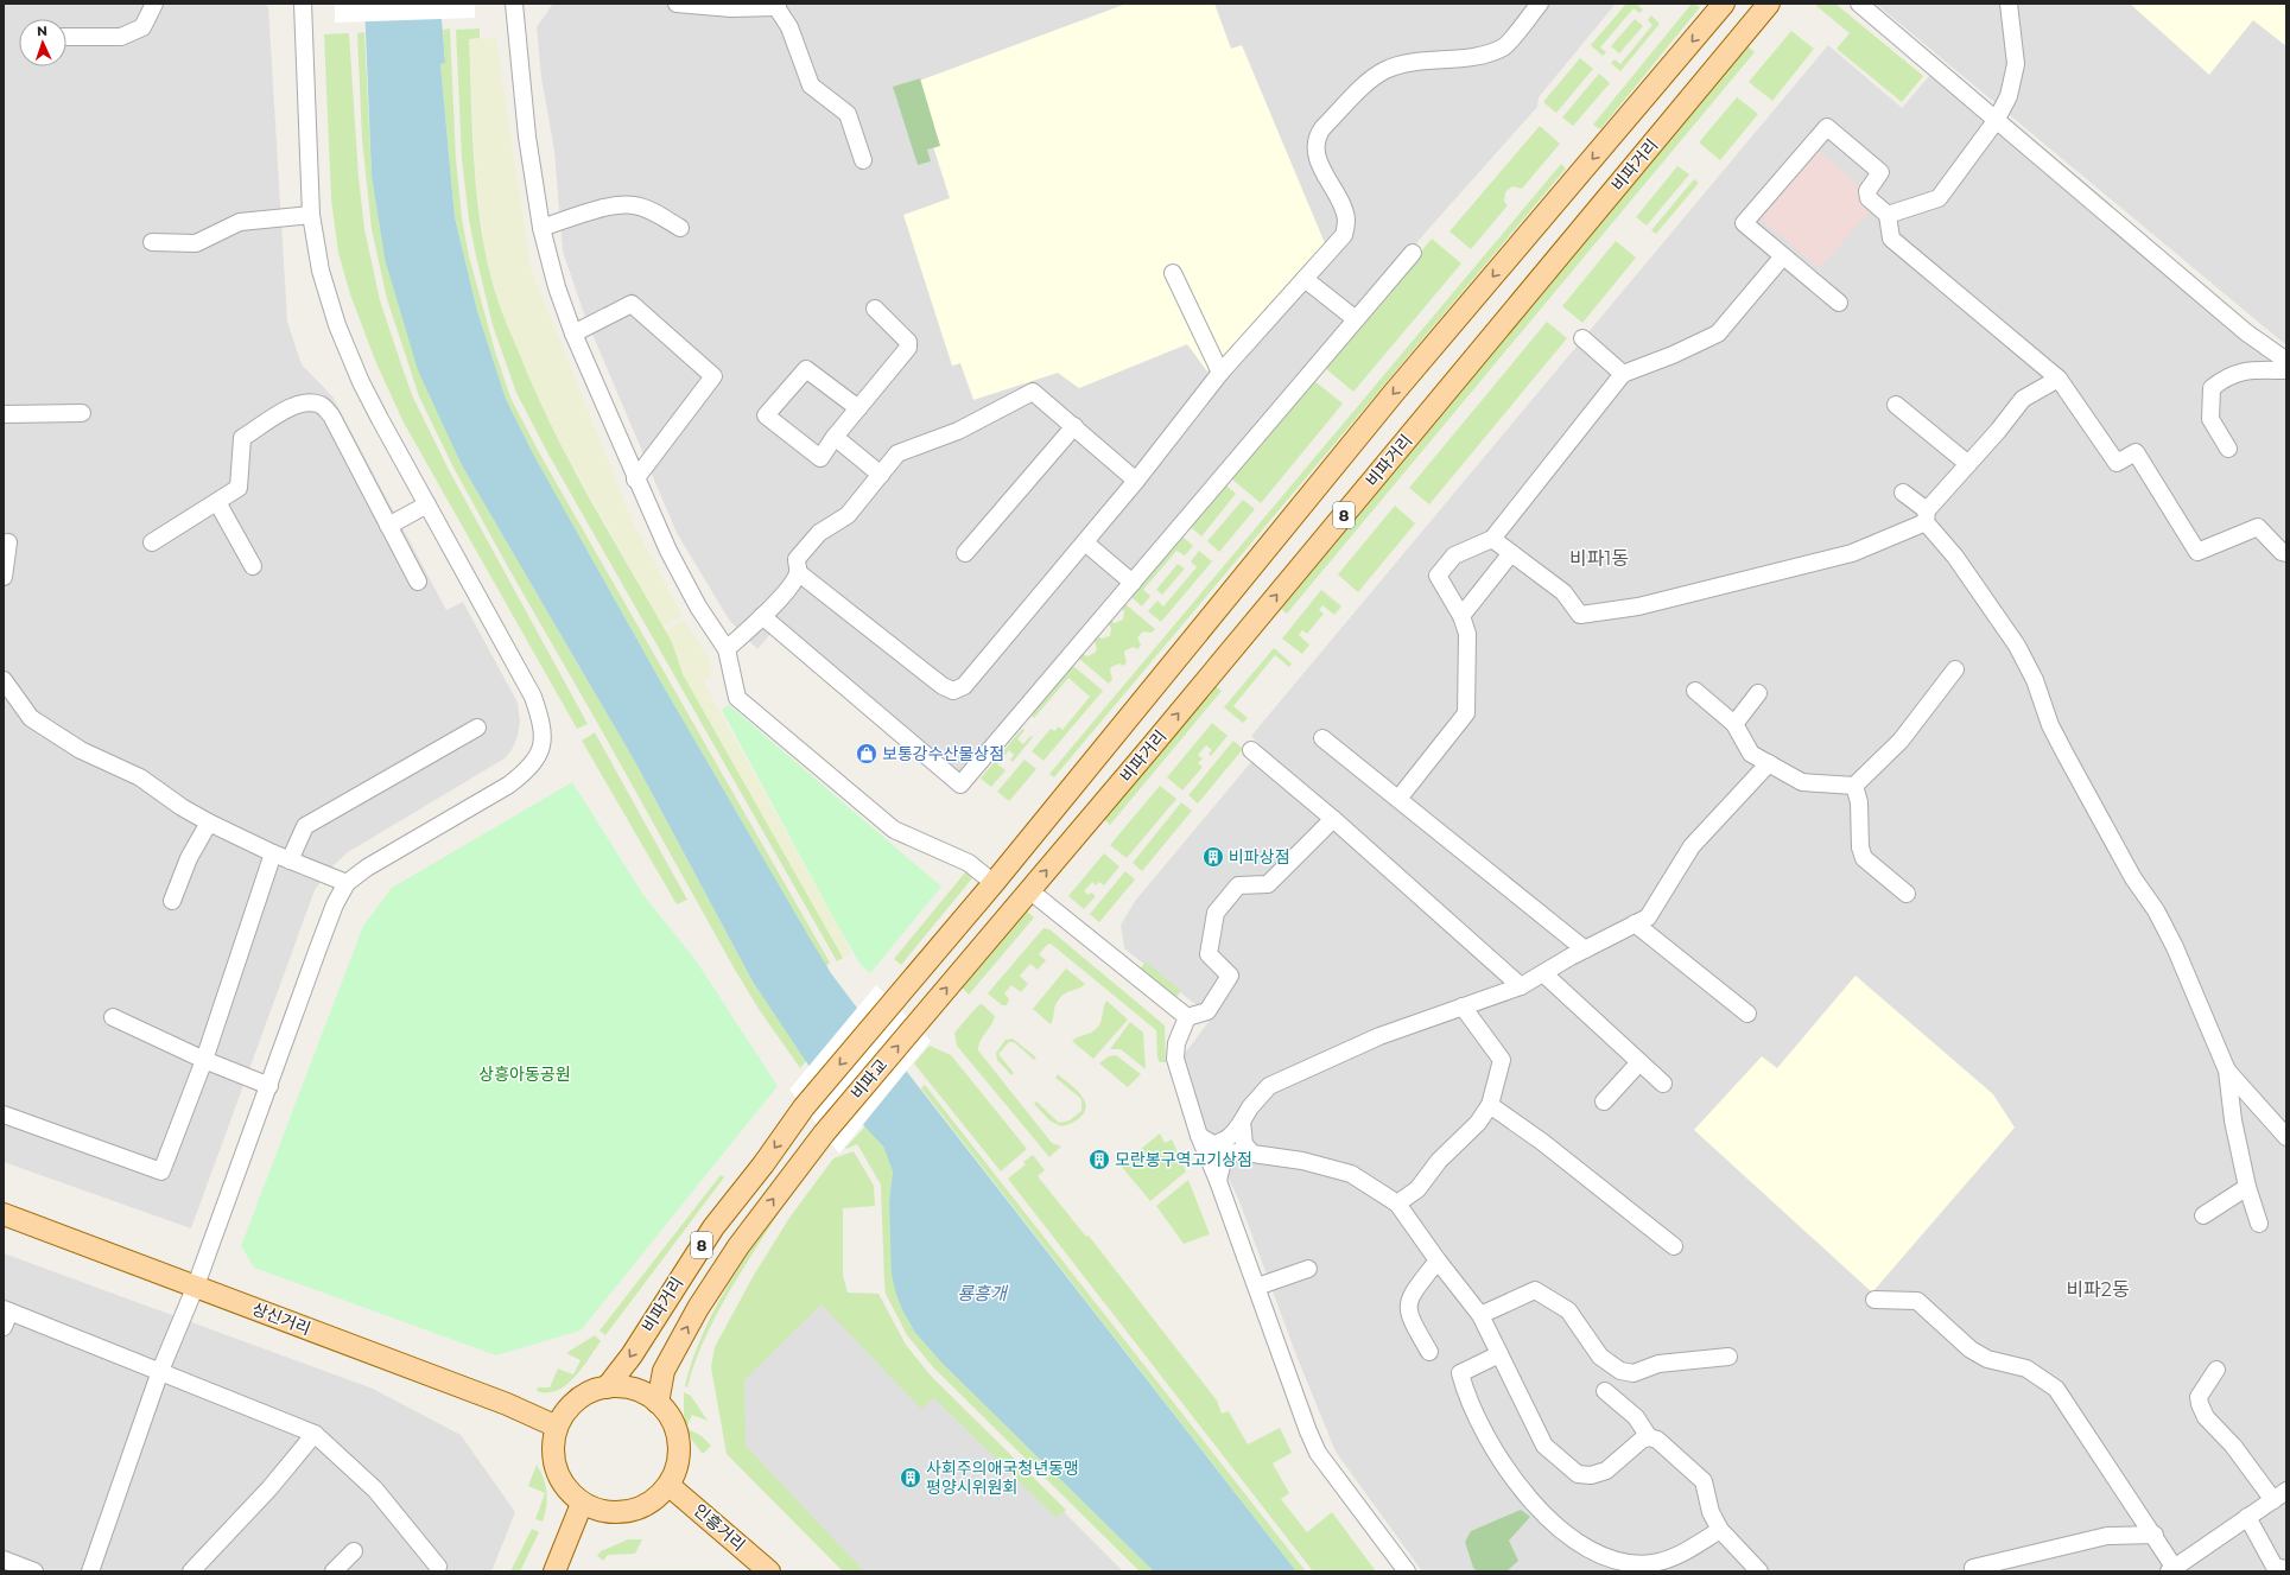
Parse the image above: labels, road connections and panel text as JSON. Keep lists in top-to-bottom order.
{
  "streets": {
    "main road": [
      "비파거리",
      "8",
      "비파교",
      "상신거리",
      "인흥거리"
    ]
  },
  "crossings": [
    ["비파거리", "비파교"],
    ["비파거리", "상신거리"],
    ["비파거리", "인흥거리"],
    ["상신거리", "인흥거리"]
  ],
  "districts": ["비파1동", "비파2동"],
  "water": ["룡흥개"],
  "parks": ["상흥아동공원"],
  "places": {
    "shop": ["보통강수산물상점"],
    "building": ["비파상점", "모란봉구역고기상점", "사회주의애국청년동맹 평양시위원회"]
  },
  "north": "top"
}
